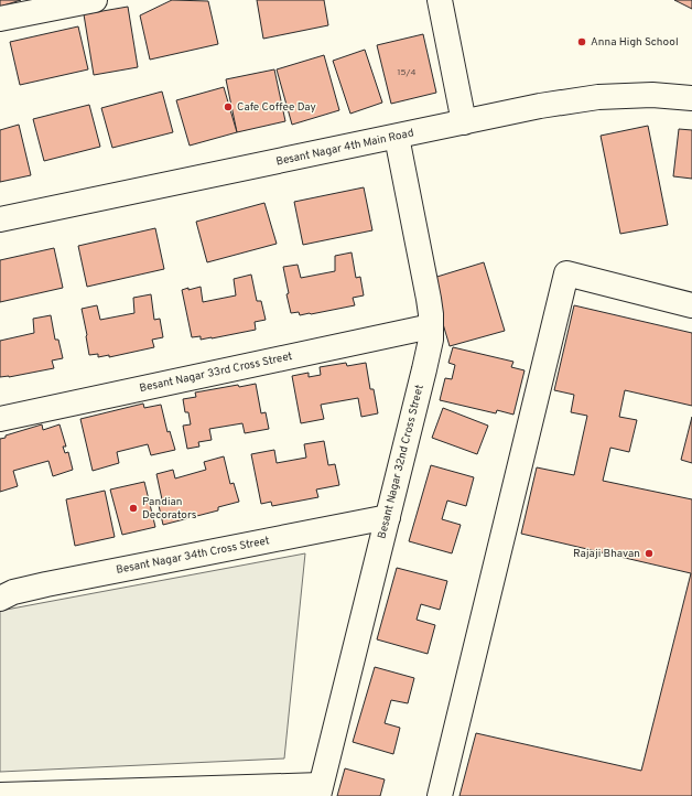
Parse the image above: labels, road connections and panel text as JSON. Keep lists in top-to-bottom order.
{
  "streets": {
    "street": [
      "Besant Nagar 4th Main Road",
      "Besant Nagar 33rd Cross Street",
      "Besant Nagar 32nd Cross Street",
      "Besant Nagar 34th Cross Street"
    ]
  },
  "crossings": [
    ["Besant Nagar 4th Main Road", "Besant Nagar 32nd Cross Street"],
    ["Besant Nagar 33rd Cross Street", "Besant Nagar 32nd Cross Street"],
    ["Besant Nagar 32nd Cross Street", "Besant Nagar 34th Cross Street"]
  ],
  "places": [
    "Anna High School",
    "Cafe Coffee Day",
    "Pandian Decorators",
    "Rajaji Bhavan"
  ],
  "house_numbers": ["15/4"]
}
